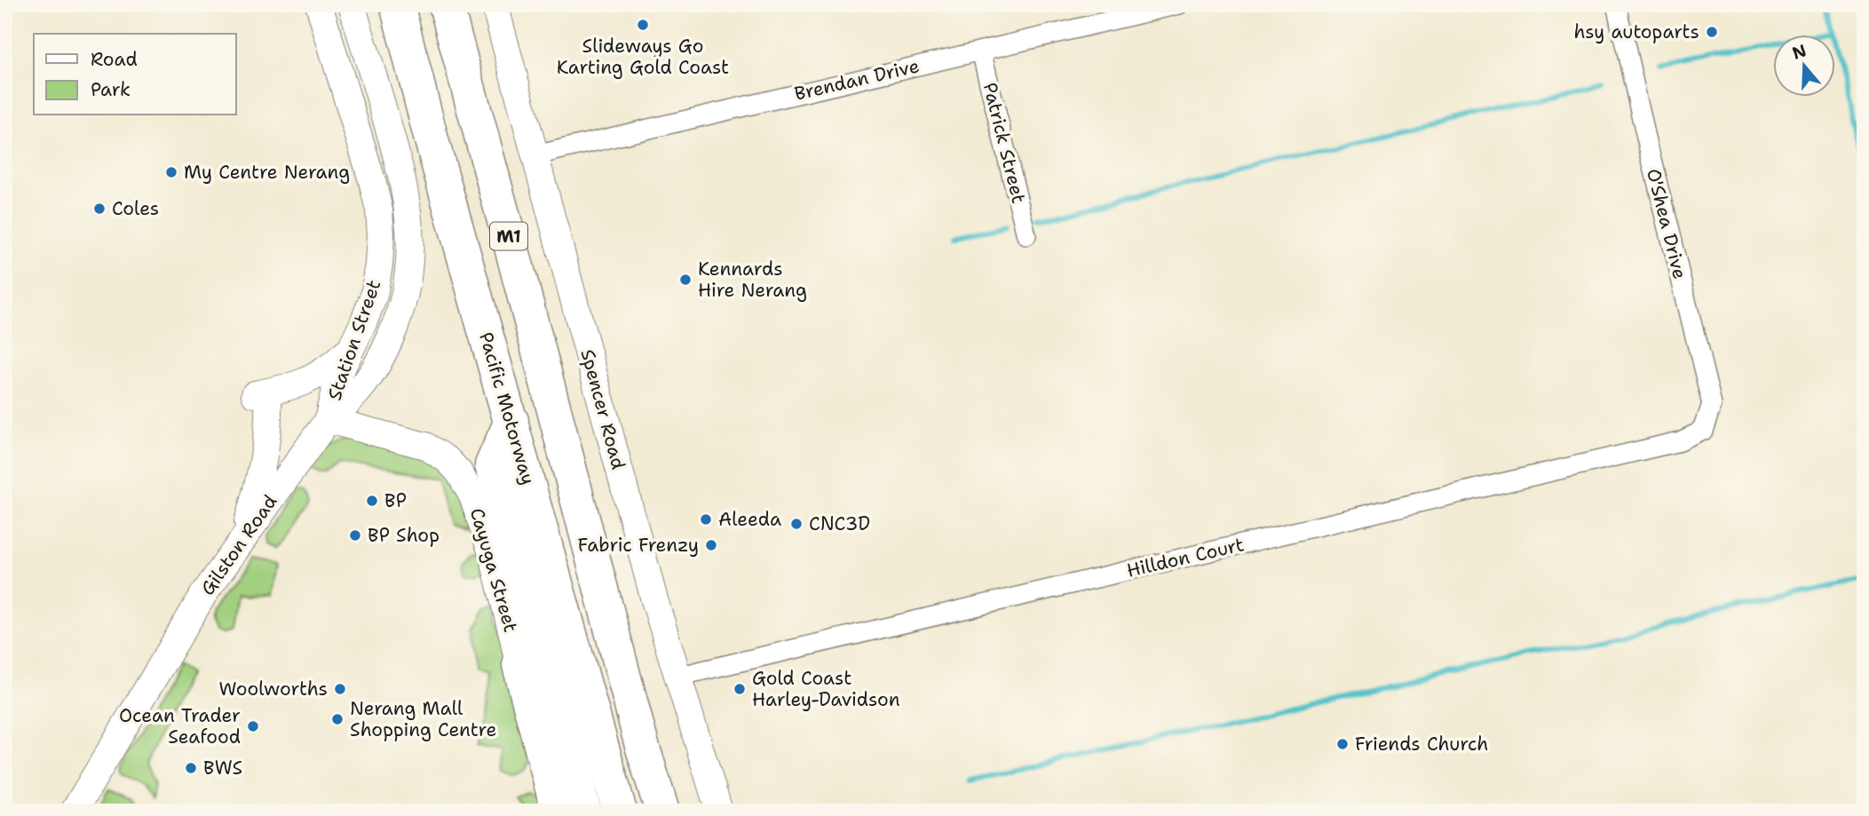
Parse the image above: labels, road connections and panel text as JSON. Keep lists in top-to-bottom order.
{
  "streets": {
    "highway": ["M1", "Pacific Motorway"],
    "main road": [
      "Station Street",
      "Spencer Road",
      "Gilston Road",
      "Cayuga Street"
    ],
    "street": [
      "Brendan Drive",
      "Patrick Street",
      "O'Shea Drive",
      "Hilldon Court"
    ]
  },
  "crossings": [
    ["Brendan Drive", "Patrick Street"],
    ["Brendan Drive", "Spencer Road"],
    ["O'Shea Drive", "Hilldon Court"],
    ["Station Street", "Gilston Road"],
    ["Station Street", "Cayuga Street"],
    ["Spencer Road", "Hilldon Court"],
    ["Gilston Road", "Cayuga Street"]
  ],
  "places": [
    "Slideways Go Karting Gold Coast",
    "hsy autoparts",
    "My Centre Nerang",
    "Coles",
    "Kennards Hire Nerang",
    "BP",
    "Aleeda",
    "CNC3D",
    "BP Shop",
    "Fabric Frenzy",
    "Woolworths",
    "Gold Coast Harley-Davidson",
    "Nerang Mall Shopping Centre",
    "Ocean Trader Seafood",
    "Friends Church",
    "BWS"
  ],
  "legend": ["Road", "Park"],
  "north": "top"
}
